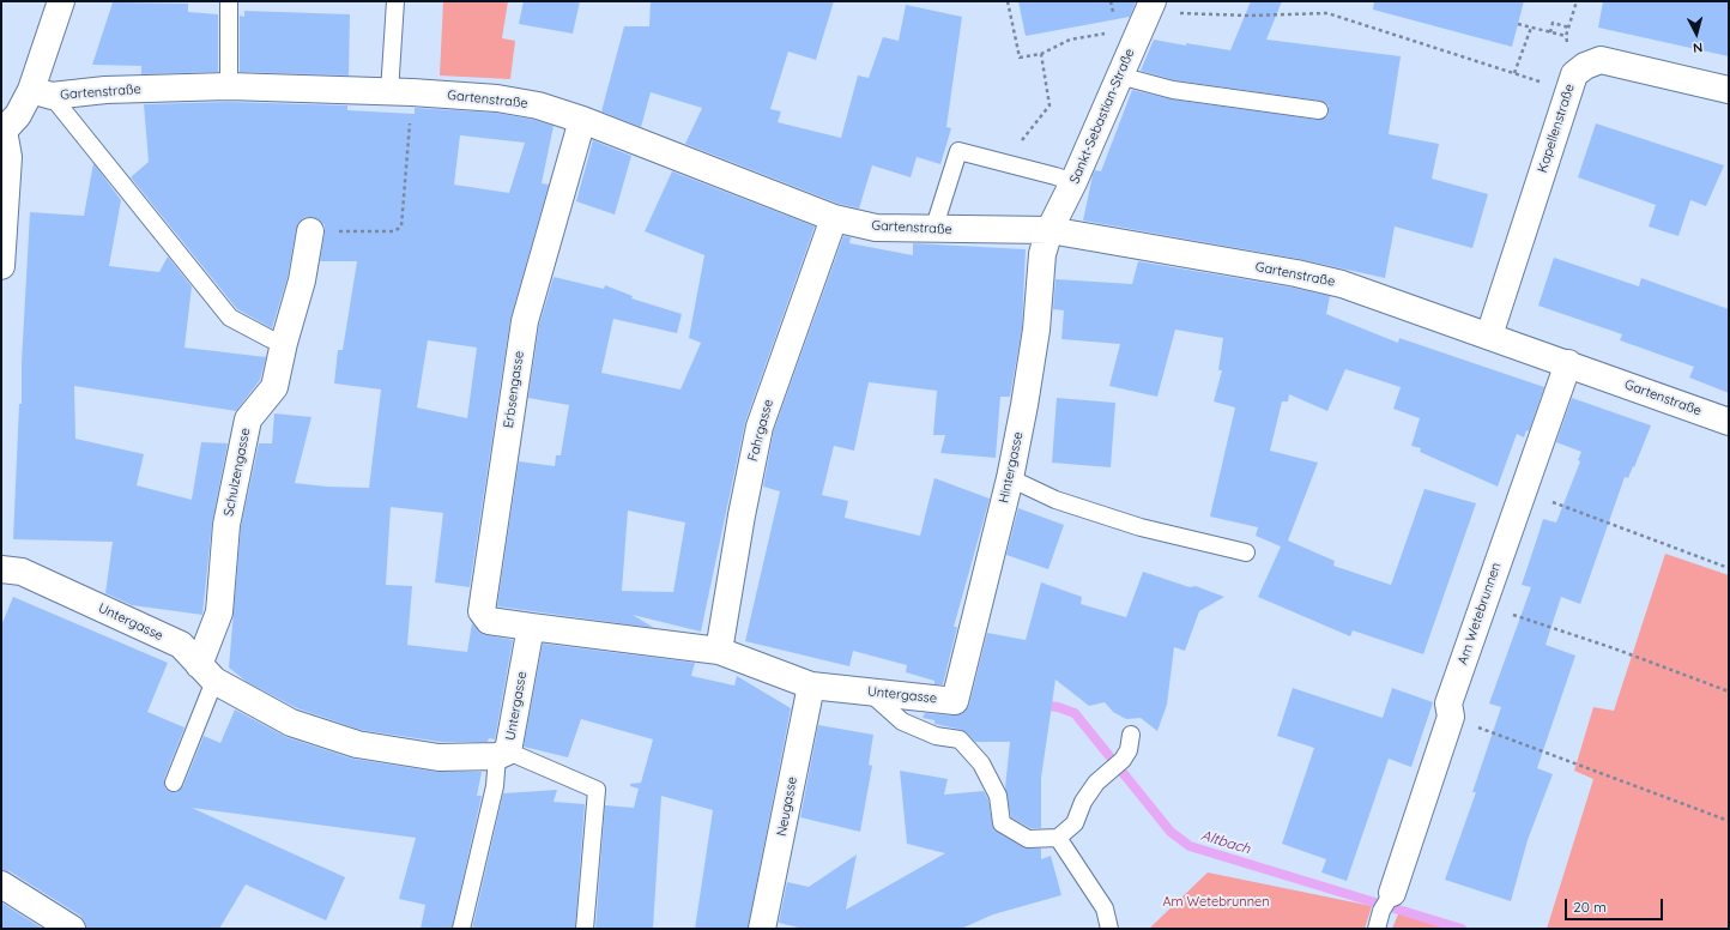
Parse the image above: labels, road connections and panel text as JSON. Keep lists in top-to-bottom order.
{
  "streets": {
    "street": [
      "Gartenstraße",
      "Sankt-Sebastian-Straße",
      "Kapellenstraße",
      "Erbsengasse",
      "Fahrgasse",
      "Hintergasse",
      "Schulzengasse",
      "Am Wetebrunnen",
      "Untergasse",
      "Neugasse"
    ]
  },
  "crossings": [
    ["Gartenstraße", "Sankt-Sebastian-Straße"],
    ["Gartenstraße", "Kapellenstraße"],
    ["Gartenstraße", "Erbsengasse"],
    ["Gartenstraße", "Fahrgasse"],
    ["Gartenstraße", "Hintergasse"],
    ["Gartenstraße", "Am Wetebrunnen"],
    ["Sankt-Sebastian-Straße", "Hintergasse"],
    ["Erbsengasse", "Untergasse"],
    ["Fahrgasse", "Untergasse"],
    ["Hintergasse", "Untergasse"],
    ["Schulzengasse", "Untergasse"],
    ["Untergasse", "Neugasse"]
  ],
  "water": ["Altbach"],
  "parks": ["Am Wetebrunnen"],
  "scale_bar": "20 m",
  "north": "bottom"
}
